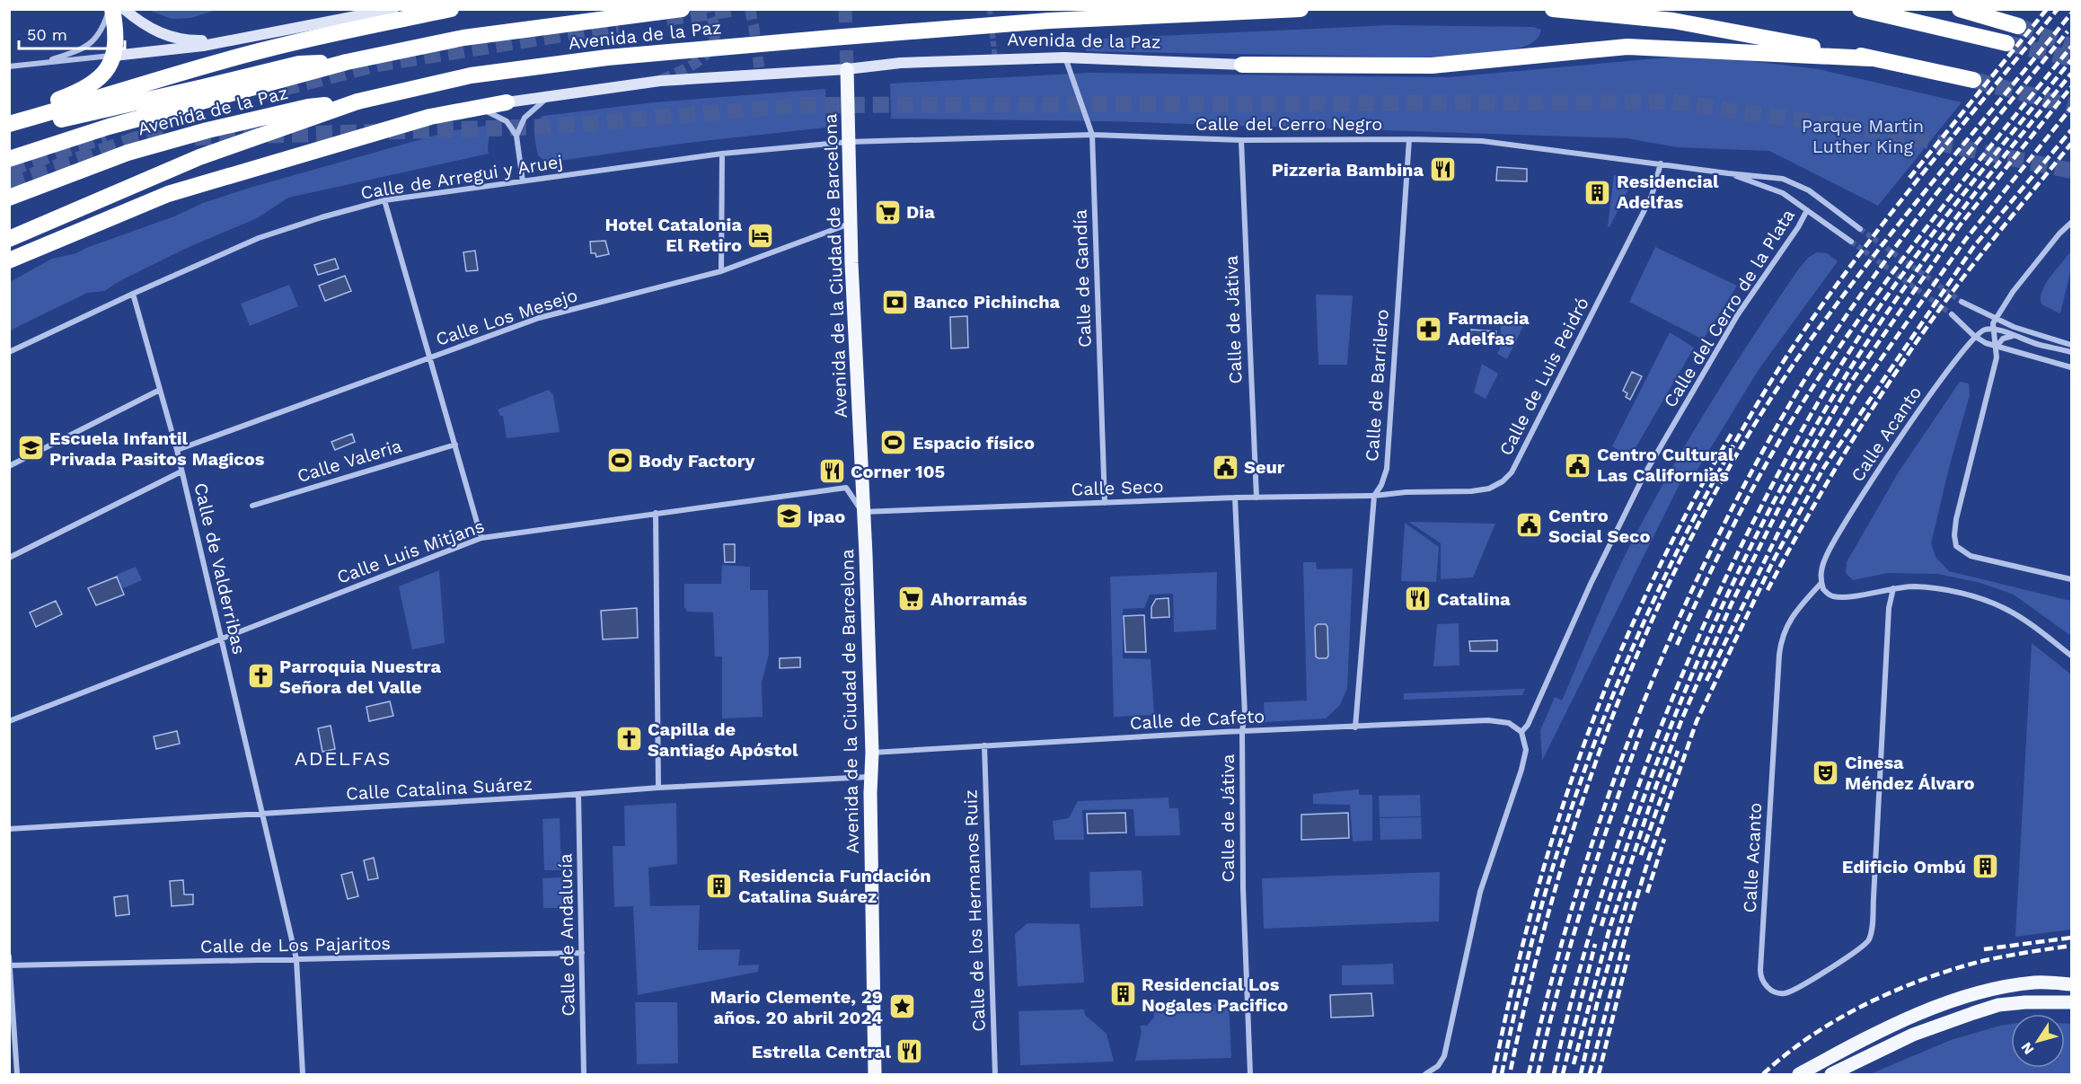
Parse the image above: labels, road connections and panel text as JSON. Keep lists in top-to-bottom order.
{
  "streets": {
    "highway": ["Avenida de la Paz"],
    "main road": ["Avenida de la Ciudad de Barcelona"],
    "street": [
      "Calle del Cerro Negro",
      "Calle de Arregui y Aruej",
      "Calle de Gandía",
      "Calle del Cerro de la Plata",
      "Calle Los Mesejo",
      "Calle de Játiva",
      "Calle de Luis Peidró",
      "Calle de Barrilero",
      "Calle Acanto",
      "Calle Valeria",
      "Calle Seco",
      "Calle Luis Mitjans",
      "Calle de Valderribas",
      "Calle de Cafeto",
      "Calle Catalina Suárez",
      "Calle de los Hermanos Ruiz",
      "Calle de Andalucía",
      "Calle de Los Pajaritos"
    ]
  },
  "crossings": [
    ["Avenida de la Paz", "Avenida de la Ciudad de Barcelona"],
    ["Avenida de la Paz", "Calle de Gandía"],
    ["Calle del Cerro Negro", "Calle de Arregui y Aruej"],
    ["Calle del Cerro Negro", "Avenida de la Ciudad de Barcelona"],
    ["Calle del Cerro Negro", "Calle de Gandía"],
    ["Calle del Cerro Negro", "Calle del Cerro de la Plata"],
    ["Calle del Cerro Negro", "Calle de Játiva"],
    ["Calle del Cerro Negro", "Calle de Luis Peidró"],
    ["Calle del Cerro Negro", "Calle de Barrilero"],
    ["Calle de Arregui y Aruej", "Avenida de la Ciudad de Barcelona"],
    ["Calle de Arregui y Aruej", "Calle de Valderribas"],
    ["Avenida de la Ciudad de Barcelona", "Calle Los Mesejo"],
    ["Avenida de la Ciudad de Barcelona", "Calle Seco"],
    ["Avenida de la Ciudad de Barcelona", "Calle Luis Mitjans"],
    ["Avenida de la Ciudad de Barcelona", "Calle de Cafeto"],
    ["Avenida de la Ciudad de Barcelona", "Calle Catalina Suárez"],
    ["Calle de Gandía", "Calle Seco"],
    ["Calle del Cerro de la Plata", "Calle de Cafeto"],
    ["Calle Los Mesejo", "Calle de Valderribas"],
    ["Calle de Játiva", "Calle Seco"],
    ["Calle de Játiva", "Calle de Cafeto"],
    ["Calle de Luis Peidró", "Calle de Barrilero"],
    ["Calle de Luis Peidró", "Calle Seco"],
    ["Calle de Barrilero", "Calle Seco"],
    ["Calle de Barrilero", "Calle de Cafeto"],
    ["Calle Seco", "Calle Luis Mitjans"],
    ["Calle Luis Mitjans", "Calle de Valderribas"],
    ["Calle de Valderribas", "Calle Catalina Suárez"],
    ["Calle de Valderribas", "Calle de Los Pajaritos"],
    ["Calle de Cafeto", "Calle de los Hermanos Ruiz"],
    ["Calle Catalina Suárez", "Calle de Andalucía"],
    ["Calle de Andalucía", "Calle de Los Pajaritos"]
  ],
  "districts": ["ADELFAS"],
  "parks": ["Parque Martin Luther King"],
  "places": {
    "restaurant": [
      "Pizzeria Bambina",
      "Corner 105",
      "Catalina",
      "Estrella Central"
    ],
    "building": [
      "Residencial Adelfas",
      "Edificio Ombú",
      "Residencia Fundación Catalina Suárez",
      "Residencial Los Nogales Pacifico"
    ],
    "supermarket": ["Dia", "Ahorramás"],
    "hotel": ["Hotel Catalonia El Retiro"],
    "bank": ["Banco Pichincha"],
    "pharmacy": ["Farmacia Adelfas"],
    "sports": ["Espacio físico", "Body Factory"],
    "school or university": ["Escuela Infantil Privada Pasitos Magicos", "Ipao"],
    "public building": ["Centro Cultural Las Californias", "Seur", "Centro Social Seco"],
    "church": ["Parroquia Nuestra Señora del Valle", "Capilla de Santiago Apóstol"],
    "theatre": ["Cinesa Méndez Álvaro"],
    "place": ["Mario Clemente, 29 años. 20 abril 2024"]
  },
  "scale_bar": "50 m",
  "north": "bottom left"
}
